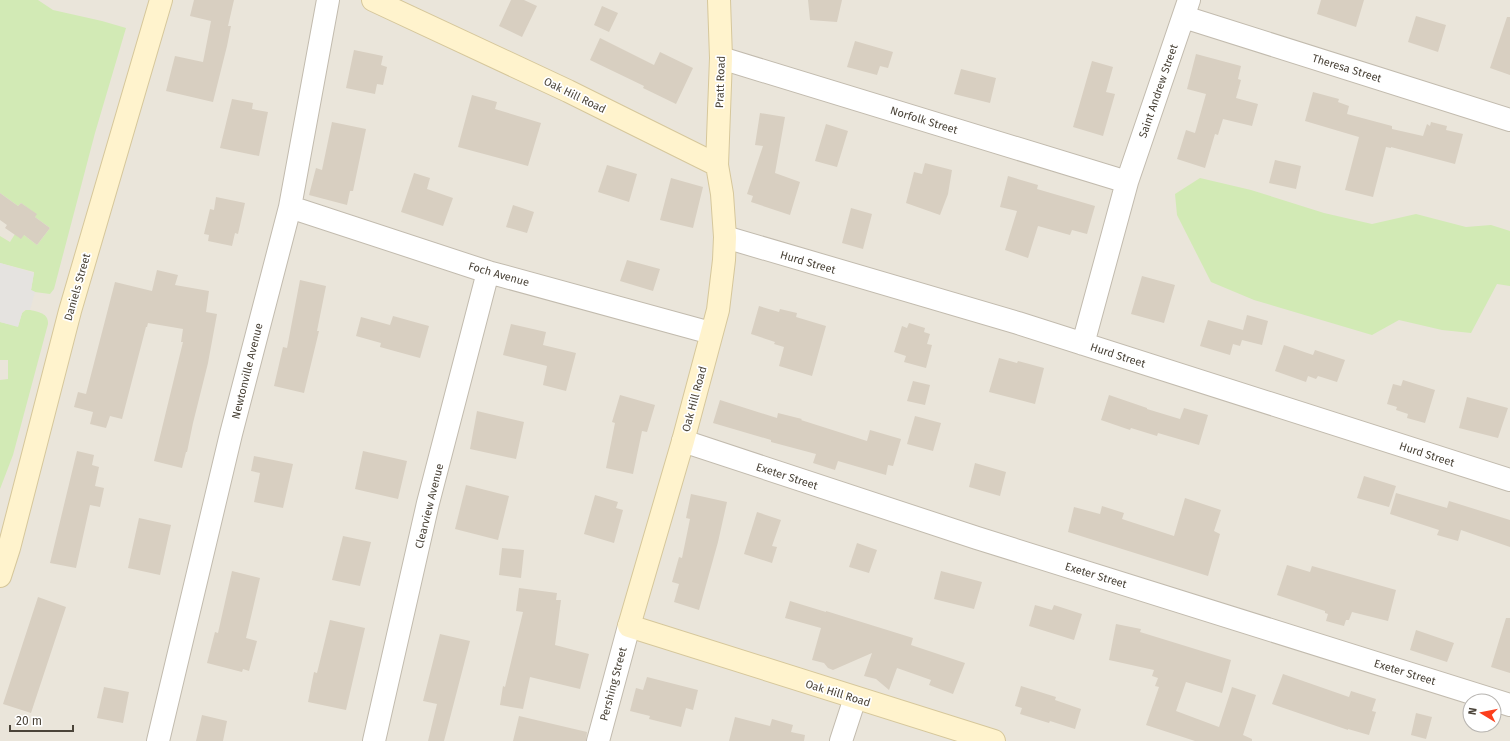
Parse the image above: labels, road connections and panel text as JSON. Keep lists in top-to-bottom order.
{
  "streets": {
    "street": [
      "Theresa Street",
      "Pratt Road",
      "Saint Andrew Street",
      "Oak Hill Road",
      "Norfolk Street",
      "Hurd Street",
      "Foch Avenue",
      "Daniels Street",
      "Newtonville Avenue",
      "Exeter Street",
      "Clearview Avenue",
      "Pershing Street"
    ]
  },
  "crossings": [
    ["Theresa Street", "Saint Andrew Street"],
    ["Pratt Road", "Oak Hill Road"],
    ["Pratt Road", "Norfolk Street"],
    ["Saint Andrew Street", "Norfolk Street"],
    ["Saint Andrew Street", "Hurd Street"],
    ["Oak Hill Road", "Hurd Street"],
    ["Oak Hill Road", "Foch Avenue"],
    ["Oak Hill Road", "Exeter Street"],
    ["Oak Hill Road", "Pershing Street"],
    ["Foch Avenue", "Newtonville Avenue"],
    ["Foch Avenue", "Clearview Avenue"]
  ],
  "scale_bar": "20 m",
  "north": "left"
}
